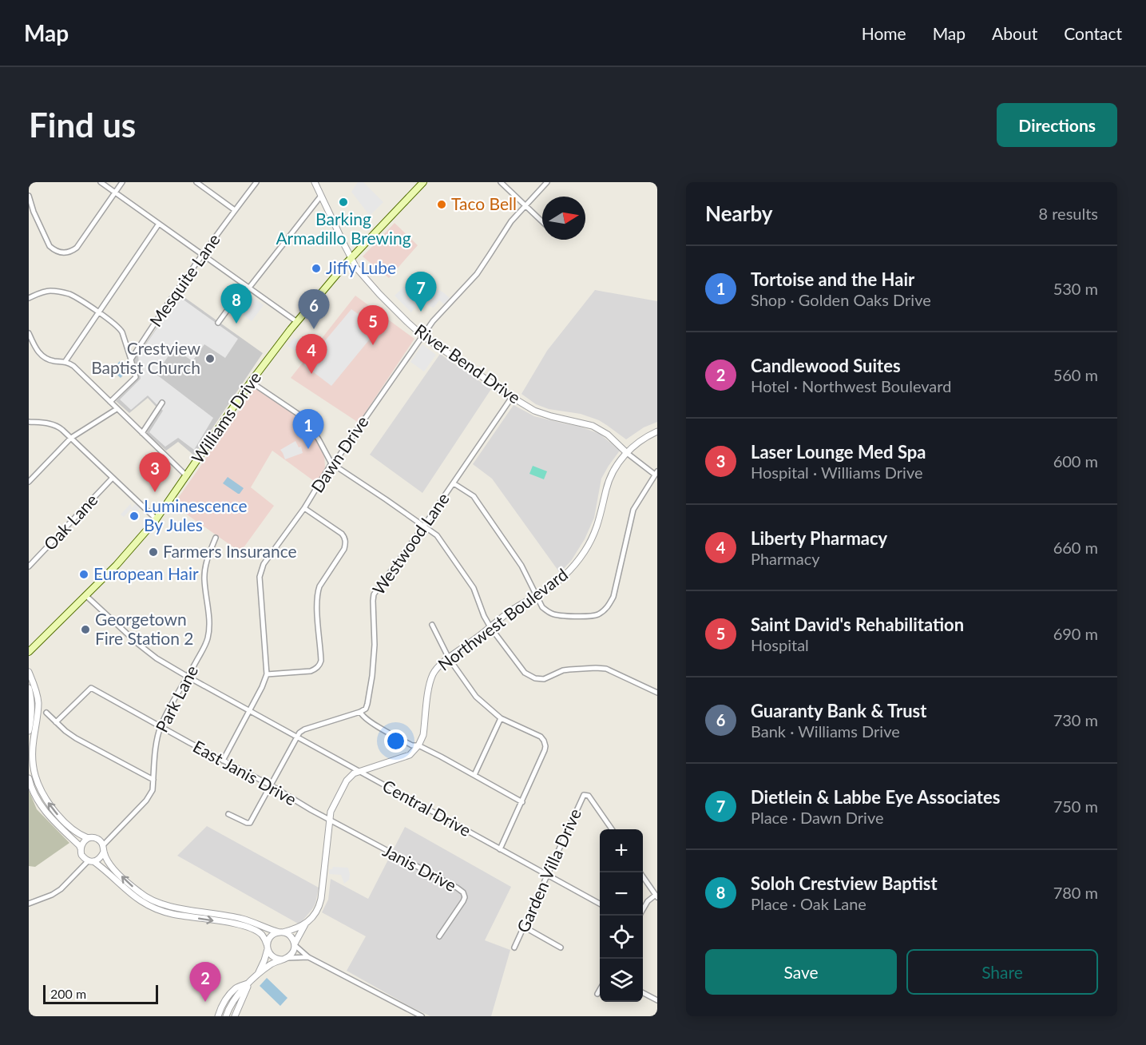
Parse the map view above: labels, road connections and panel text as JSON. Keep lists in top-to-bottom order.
{
  "streets": {
    "main road": ["Williams Drive"],
    "street": [
      "Mesquite Lane",
      "River Bend Drive",
      "Dawn Drive",
      "Oak Lane",
      "Westwood Lane",
      "Northwest Boulevard",
      "Park Lane",
      "East Janis Drive",
      "Central Drive",
      "Janis Drive",
      "Garden Villa Drive"
    ]
  },
  "crossings": [
    ["River Bend Drive", "Williams Drive"],
    ["River Bend Drive", "Dawn Drive"],
    ["River Bend Drive", "Westwood Lane"],
    ["River Bend Drive", "Northwest Boulevard"],
    ["Williams Drive", "Central Drive"],
    ["Dawn Drive", "East Janis Drive"],
    ["Dawn Drive", "Central Drive"],
    ["Park Lane", "East Janis Drive"],
    ["Park Lane", "Central Drive"],
    ["East Janis Drive", "Janis Drive"],
    ["Central Drive", "Garden Villa Drive"]
  ],
  "places": [
    "Barking Armadillo Brewing",
    "Taco Bell",
    "Jiffy Lube",
    "Crestview Baptist Church",
    "Luminescence By Jules",
    "Farmers Insurance",
    "European Hair",
    "Georgetown Fire Station 2"
  ],
  "scale_bar": "200 m",
  "north": "right",
  "page": {
    "header": "Map",
    "nav": [
      "Home",
      "Map",
      "About",
      "Contact"
    ],
    "buttons": [
      "Directions",
      ["Save", "Share"]
    ],
    "title": "Find us",
    "heading": ["Nearby", "8 results"],
    "list": [
      {
        "mark": "1",
        "name": "Tortoise and the Hair",
        "note": "Shop · Golden Oaks Drive",
        "value": "530 m"
      },
      {
        "mark": "2",
        "name": "Candlewood Suites",
        "note": "Hotel · Northwest Boulevard",
        "value": "560 m"
      },
      {
        "mark": "3",
        "name": "Laser Lounge Med Spa",
        "note": "Hospital · Williams Drive",
        "value": "600 m"
      },
      {
        "mark": "4",
        "name": "Liberty Pharmacy",
        "note": "Pharmacy",
        "value": "660 m"
      },
      {
        "mark": "5",
        "name": "Saint David's Rehabilitation",
        "note": "Hospital",
        "value": "690 m"
      },
      {
        "mark": "6",
        "name": "Guaranty Bank & Trust",
        "note": "Bank · Williams Drive",
        "value": "730 m"
      },
      {
        "mark": "7",
        "name": "Dietlein & Labbe Eye Associates",
        "note": "Place · Dawn Drive",
        "value": "750 m"
      },
      {
        "mark": "8",
        "name": "Soloh Crestview Baptist",
        "note": "Place · Oak Lane",
        "value": "780 m"
      }
    ],
    "pins": [
      "7",
      "8",
      "6",
      "5",
      "4",
      "1",
      "3",
      "2"
    ],
    "map_buttons": ["+", "−"],
    "scale": "200 m"
  }
}
